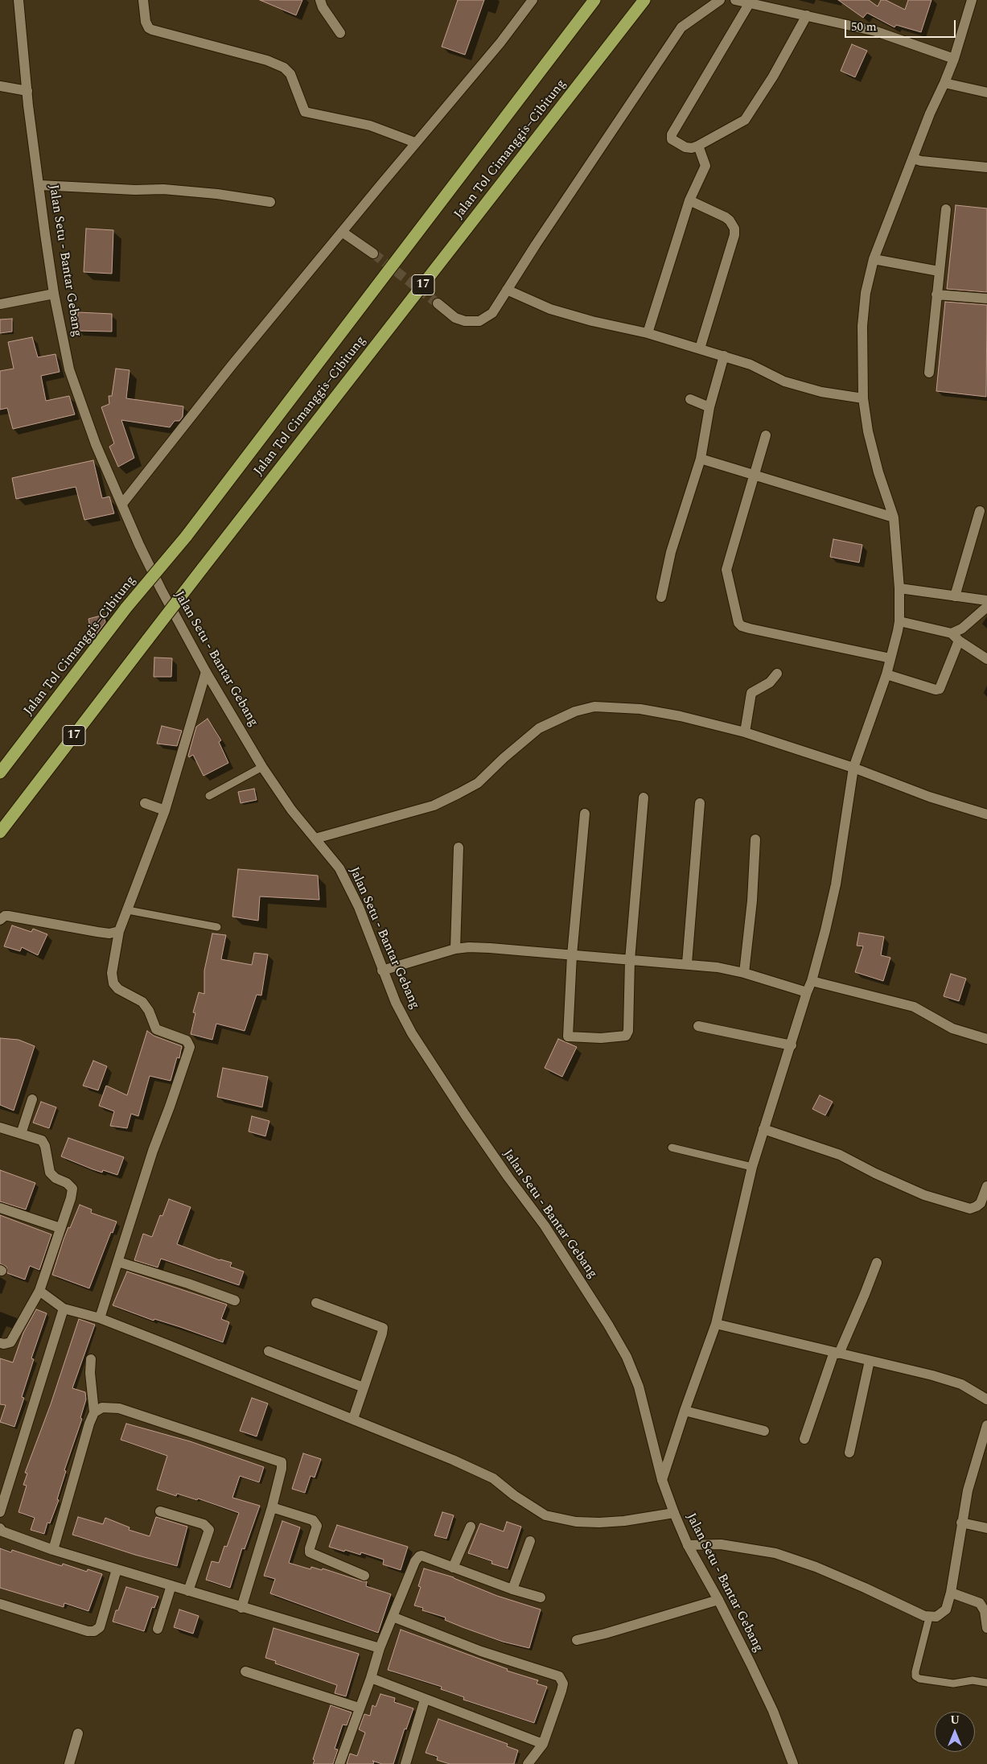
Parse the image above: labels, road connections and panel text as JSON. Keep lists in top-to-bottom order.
{
  "streets": {
    "highway": ["Jalan Tol Cimanggis–Cibitung", "17"],
    "street": ["Jalan Setu - Bantar Gebang"]
  },
  "scale_bar": "50 m",
  "north": "top"
}
